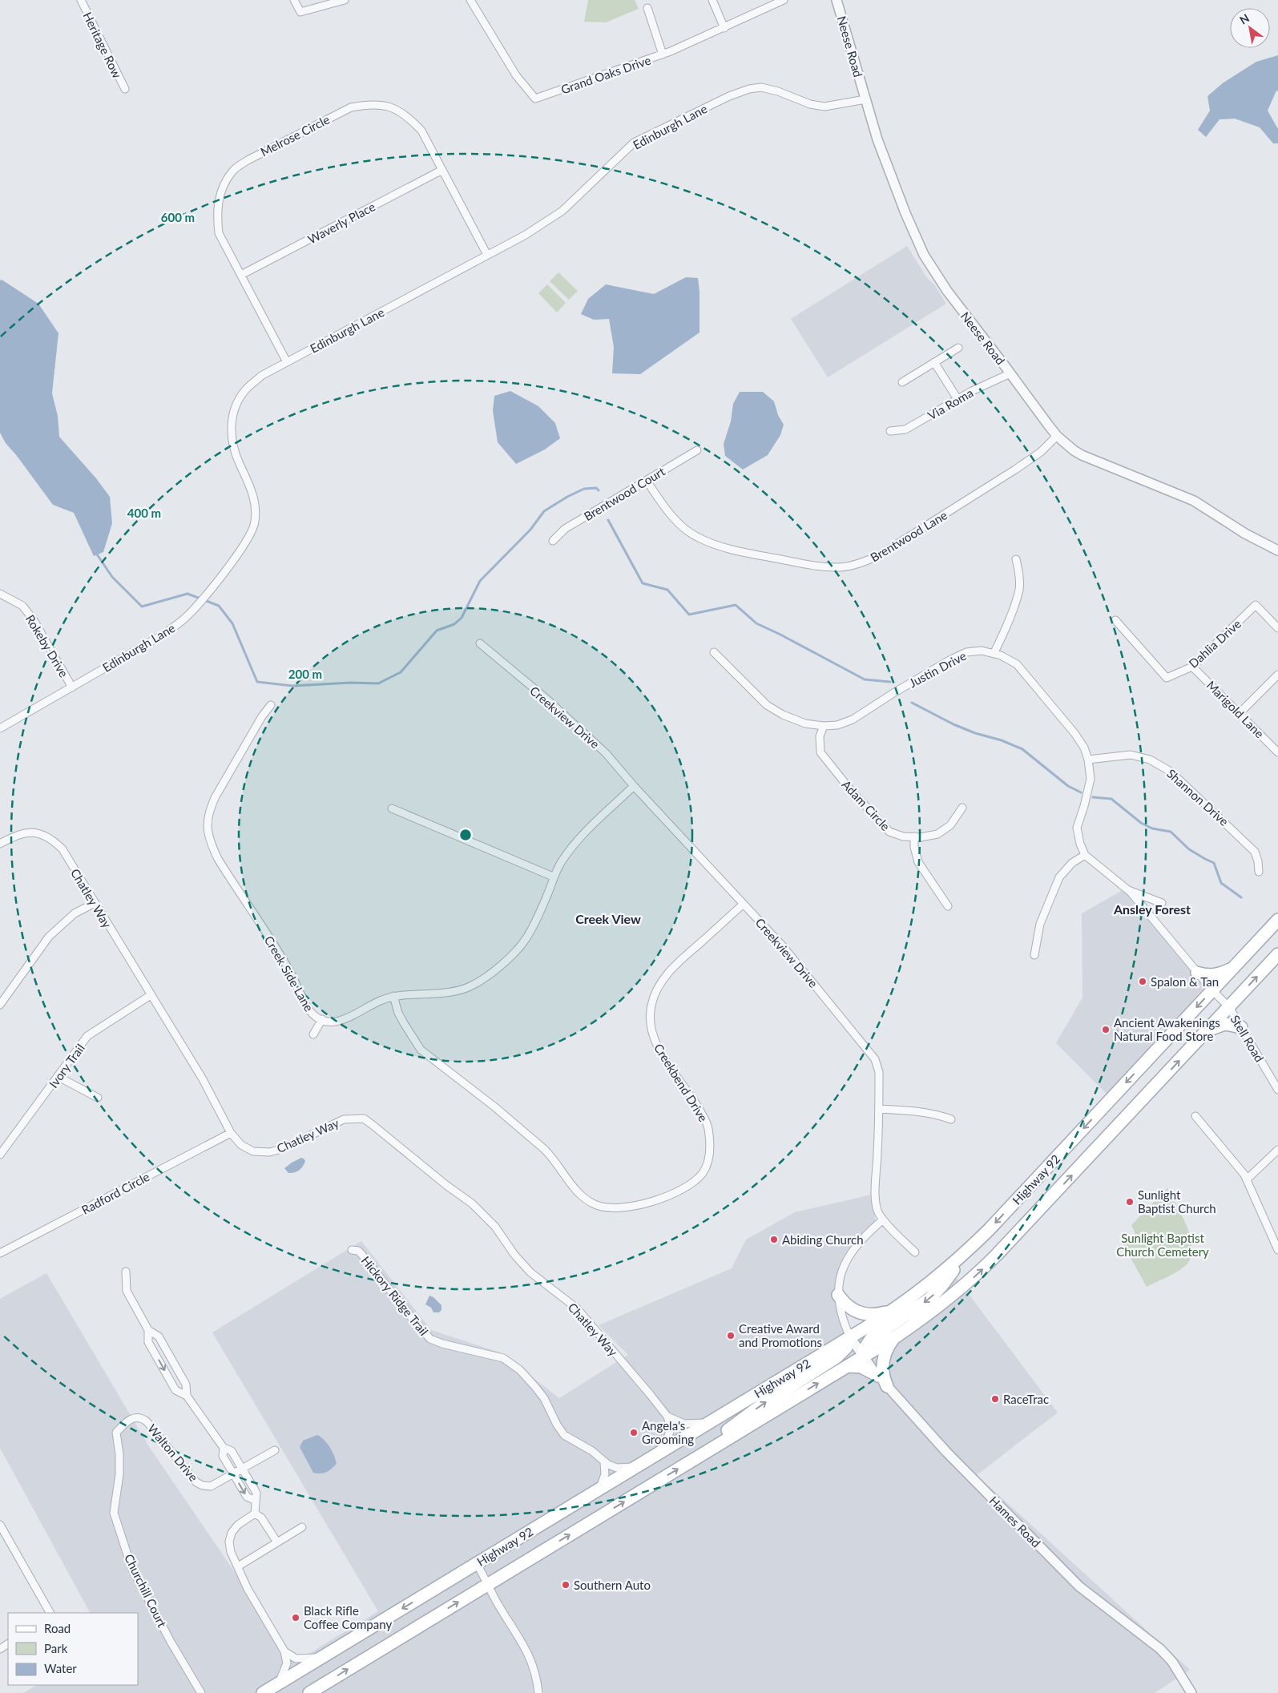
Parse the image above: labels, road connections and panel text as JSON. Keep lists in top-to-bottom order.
{
  "streets": {
    "main road": ["Highway 92"],
    "street": [
      "Heritage Row",
      "Neese Road",
      "Grand Oaks Drive",
      "Edinburgh Lane",
      "Melrose Circle",
      "Waverly Place",
      "Via Roma",
      "Brentwood Court",
      "Brentwood Lane",
      "Dahlia Drive",
      "Rokeby Drive",
      "Justin Drive",
      "Marigold Lane",
      "Creekview Drive",
      "Shannon Drive",
      "Adam Circle",
      "Chatley Way",
      "Creek Side Lane",
      "Stell Road",
      "Ivory Trail",
      "Creekbend Drive",
      "Radford Circle",
      "Hickory Ridge Trail",
      "Walton Drive",
      "Hames Road",
      "Churchill Court"
    ]
  },
  "crossings": [
    ["Neese Road", "Edinburgh Lane"],
    ["Neese Road", "Via Roma"],
    ["Neese Road", "Brentwood Lane"],
    ["Edinburgh Lane", "Melrose Circle"],
    ["Edinburgh Lane", "Rokeby Drive"],
    ["Melrose Circle", "Waverly Place"],
    ["Brentwood Court", "Brentwood Lane"],
    ["Dahlia Drive", "Marigold Lane"],
    ["Justin Drive", "Shannon Drive"],
    ["Justin Drive", "Adam Circle"],
    ["Creekview Drive", "Creek Side Lane"],
    ["Creekview Drive", "Creekbend Drive"],
    ["Chatley Way", "Ivory Trail"],
    ["Chatley Way", "Radford Circle"],
    ["Creek Side Lane", "Creekbend Drive"],
    ["Stell Road", "Highway 92"],
    ["Highway 92", "Hickory Ridge Trail"],
    ["Highway 92", "Hames Road"],
    ["Walton Drive", "Churchill Court"]
  ],
  "districts": ["Ansley Forest", "Creek View"],
  "parks": ["Sunlight Baptist Church Cemetery"],
  "places": [
    "Spalon & Tan",
    "Ancient Awakenings Natural Food Store",
    "Sunlight Baptist Church",
    "Abiding Church",
    "Creative Award and Promotions",
    "RaceTrac",
    "Angela's Grooming",
    "Southern Auto",
    "Black Rifle Coffee Company"
  ],
  "legend": ["Road", "Park", "Water"],
  "north": "top left",
  "rings": ["600 m", "400 m", "200 m"]
}
